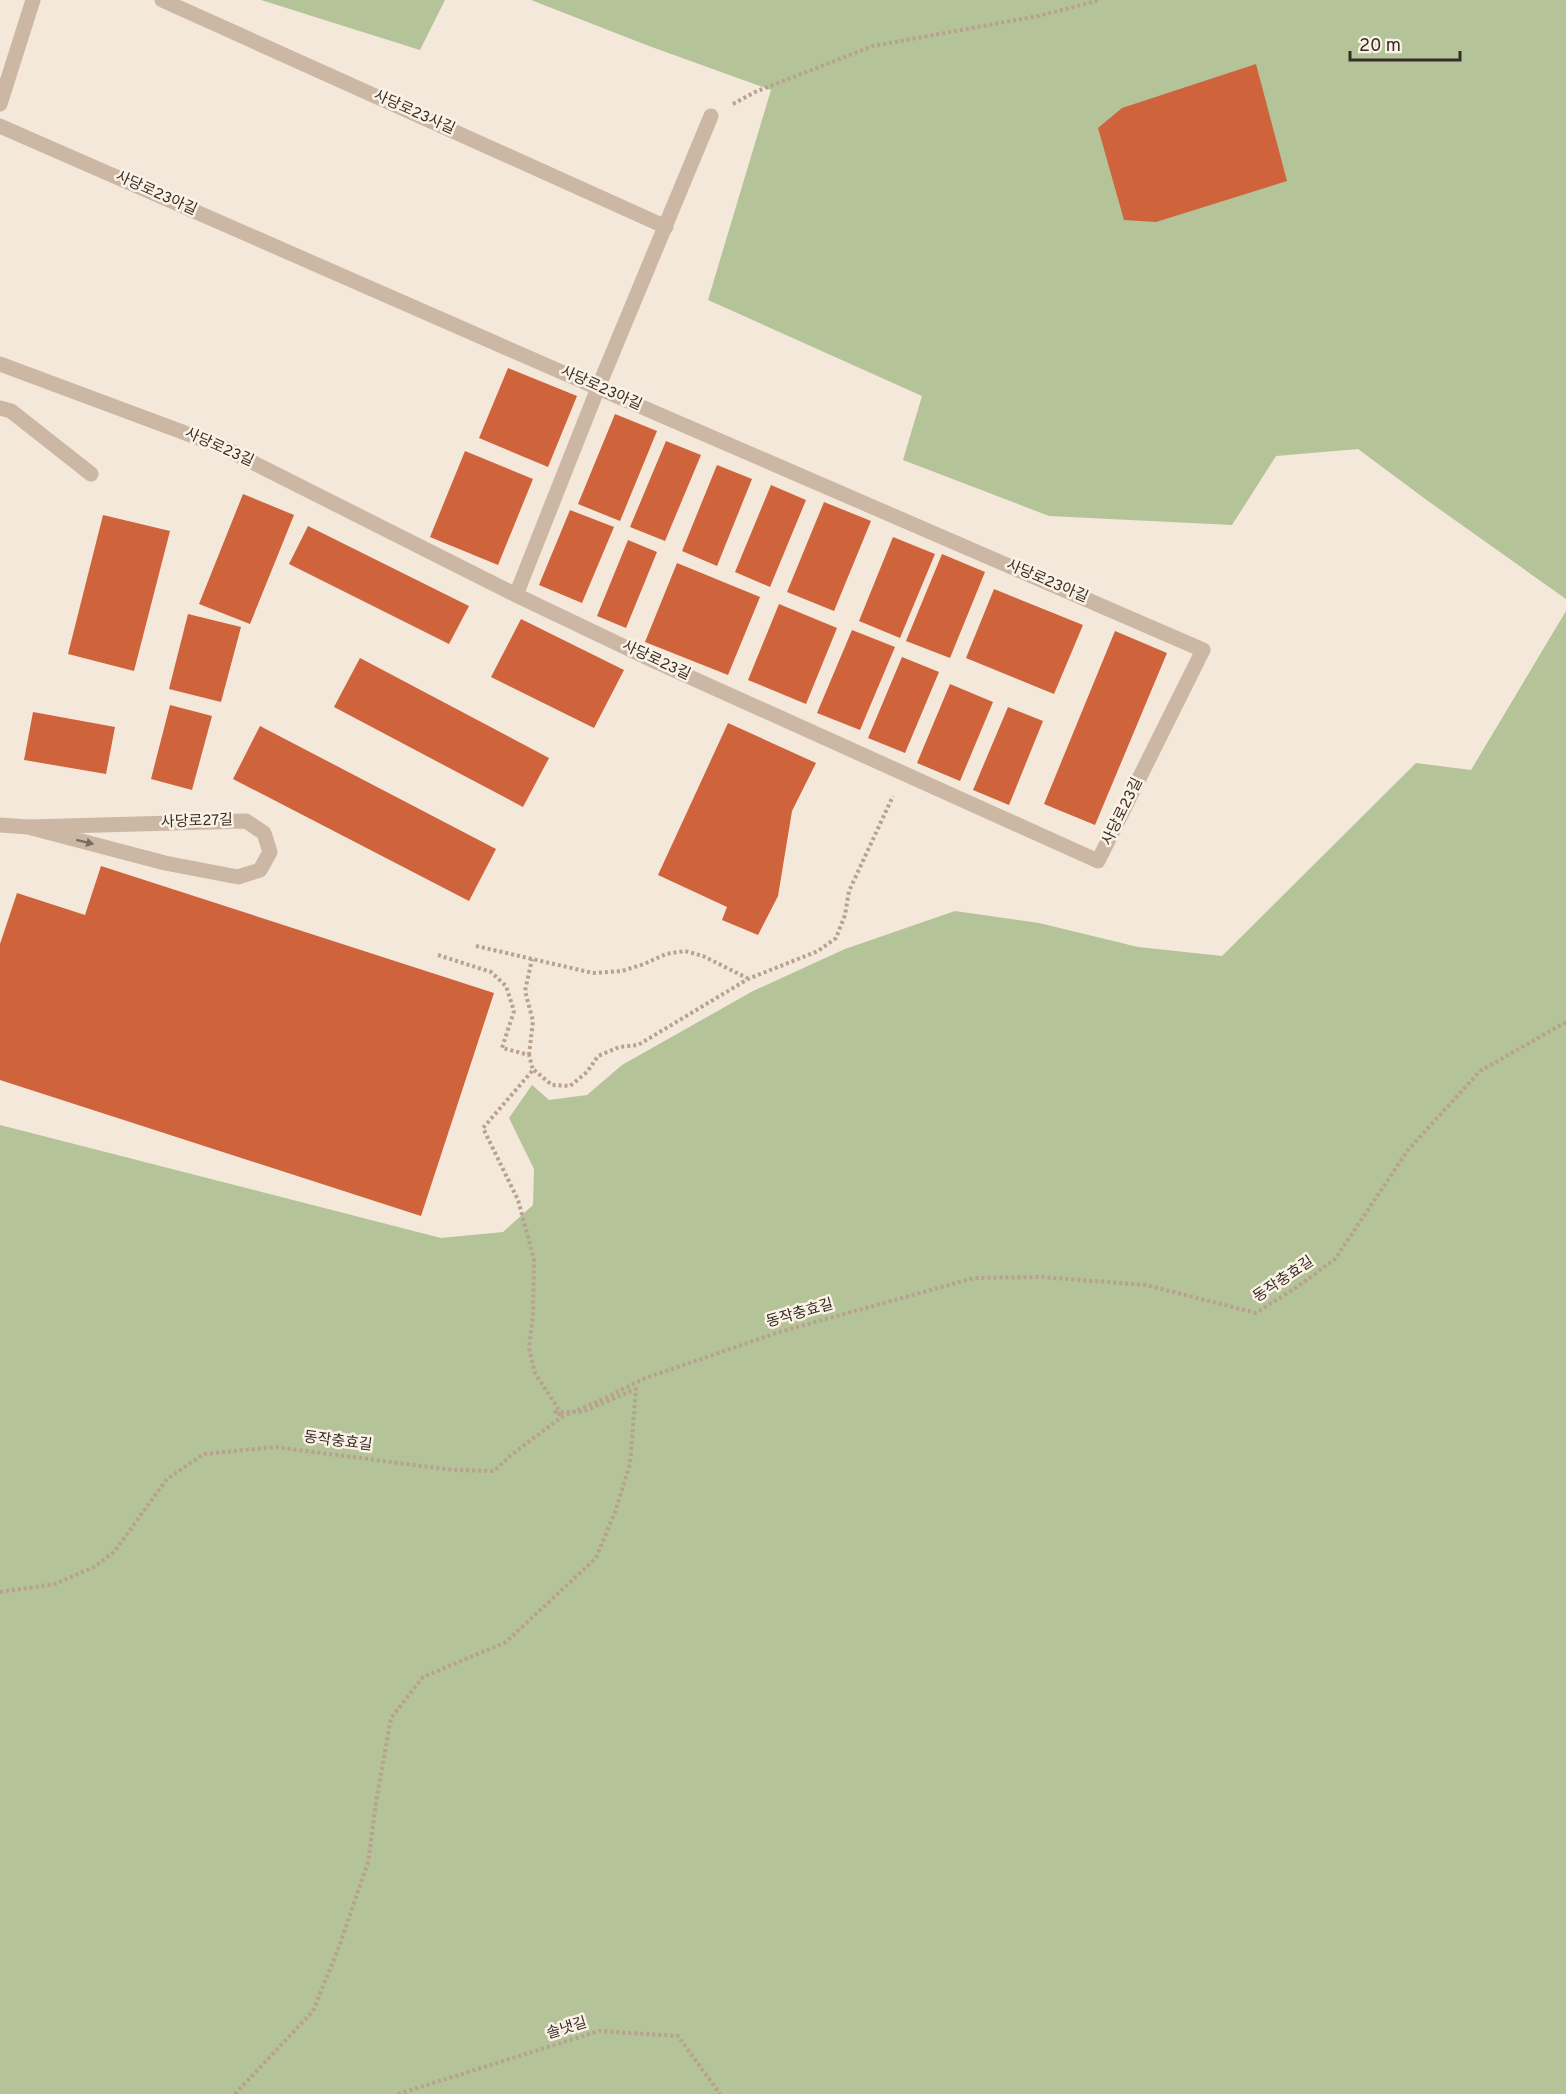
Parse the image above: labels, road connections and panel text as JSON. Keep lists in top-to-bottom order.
{
  "streets": {
    "street": [
      "사당로23사길",
      "사당로23아길",
      "사당로23길",
      "사당로27길"
    ],
    "path": ["동작충효길", "솔냇길"]
  },
  "crossings": [
    ["사당로23아길", "사당로23길"]
  ],
  "scale_bar": "20 m"
}
